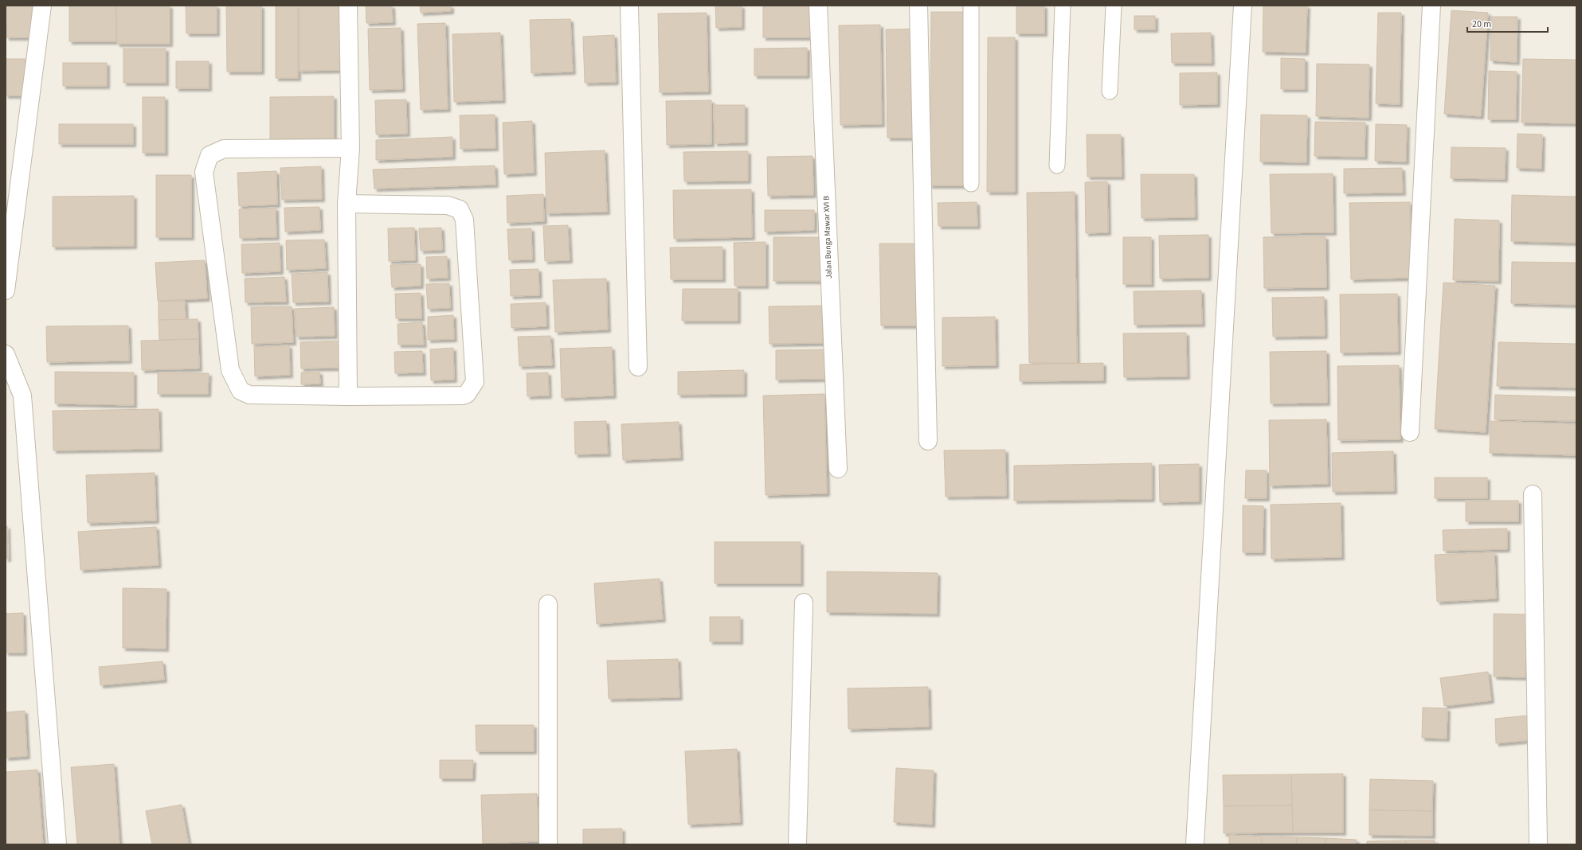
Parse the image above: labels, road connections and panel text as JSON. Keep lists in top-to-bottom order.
{
  "streets": {
    "street": ["Jalan Bunga Mawar XVI B"]
  },
  "scale_bar": "20 m"
}
